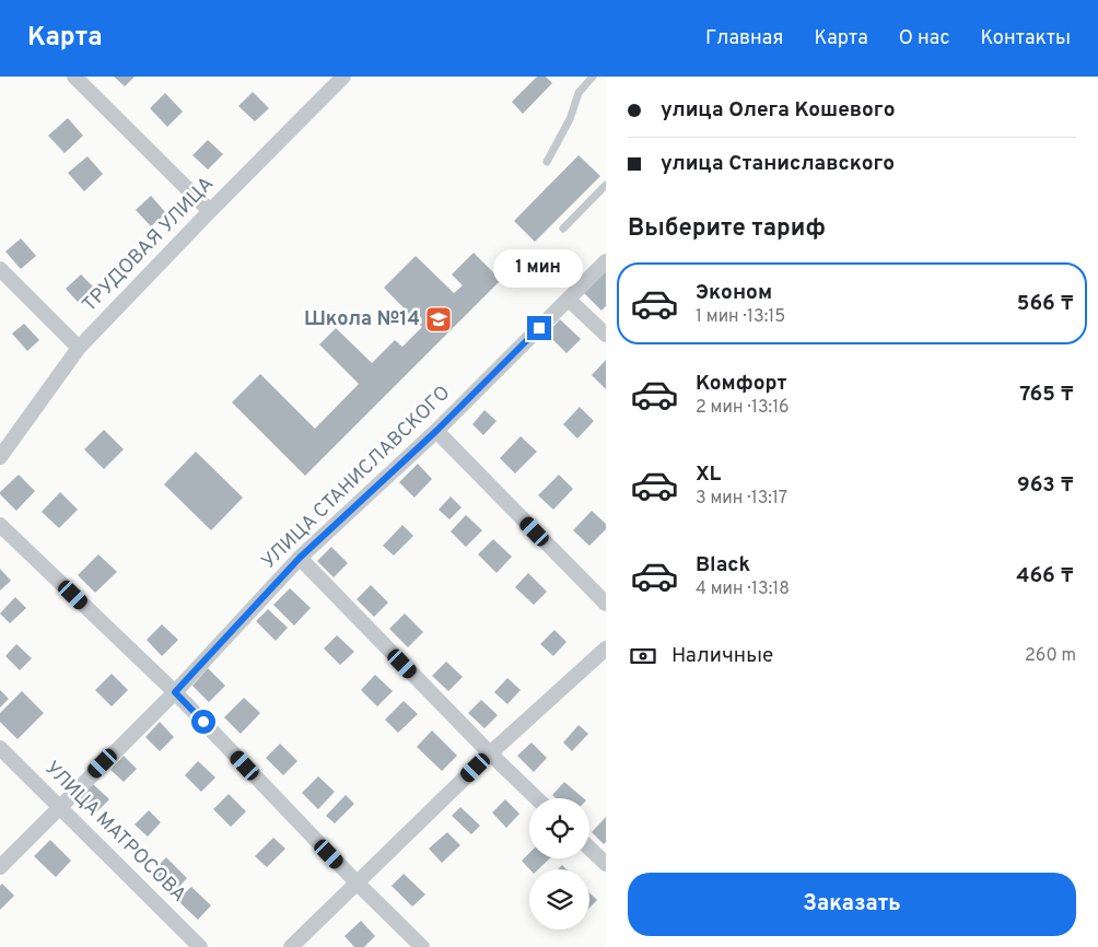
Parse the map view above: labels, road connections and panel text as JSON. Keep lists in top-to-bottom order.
{
  "streets": {
    "street": ["ТРУДОВАЯ УЛИЦА", "УЛИЦА СТАНИСЛАВСКОГО", "УЛИЦА МАТРОСОВА"]
  },
  "crossings": [
    ["УЛИЦА СТАНИСЛАВСКОГО", "УЛИЦА МАТРОСОВА"]
  ],
  "places": {
    "school or university": ["Школа №14"]
  },
  "page": {
    "header": "Карта",
    "nav": [
      "Главная",
      "Карта",
      "О нас",
      "Контакты"
    ],
    "banner": ["улица Олега Кошевого", "улица Станиславского"],
    "heading": "Выберите тариф",
    "bubble": "1 мин",
    "list": [
      {
        "name": "Эконом",
        "note": "1 мин · 13:15",
        "value": "566 ₸"
      },
      {
        "name": "Комфорт",
        "note": "2 мин · 13:16",
        "value": "765 ₸"
      },
      {
        "name": "XL",
        "note": "3 мин · 13:17",
        "value": "963 ₸"
      },
      {
        "name": "Black",
        "note": "4 мин · 13:18",
        "value": "466 ₸"
      }
    ],
    "pay": ["Наличные", "260 m"],
    "buttons": "Заказать"
  }
}
